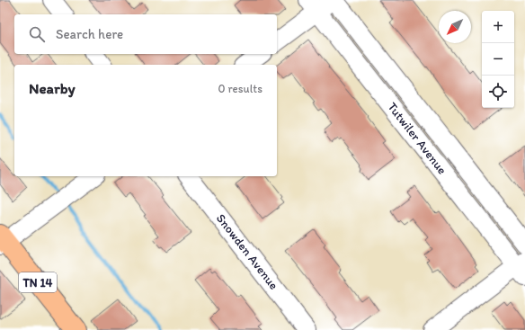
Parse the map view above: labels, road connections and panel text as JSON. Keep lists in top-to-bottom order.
{
  "streets": {
    "main road": ["TN 14"],
    "street": ["Tutwiler Avenue", "Snowden Avenue"]
  },
  "north": "bottom left",
  "page": {
    "map_buttons": ["+", "−"],
    "search": "Search here",
    "heading": ["Nearby", "0 results"]
  }
}
